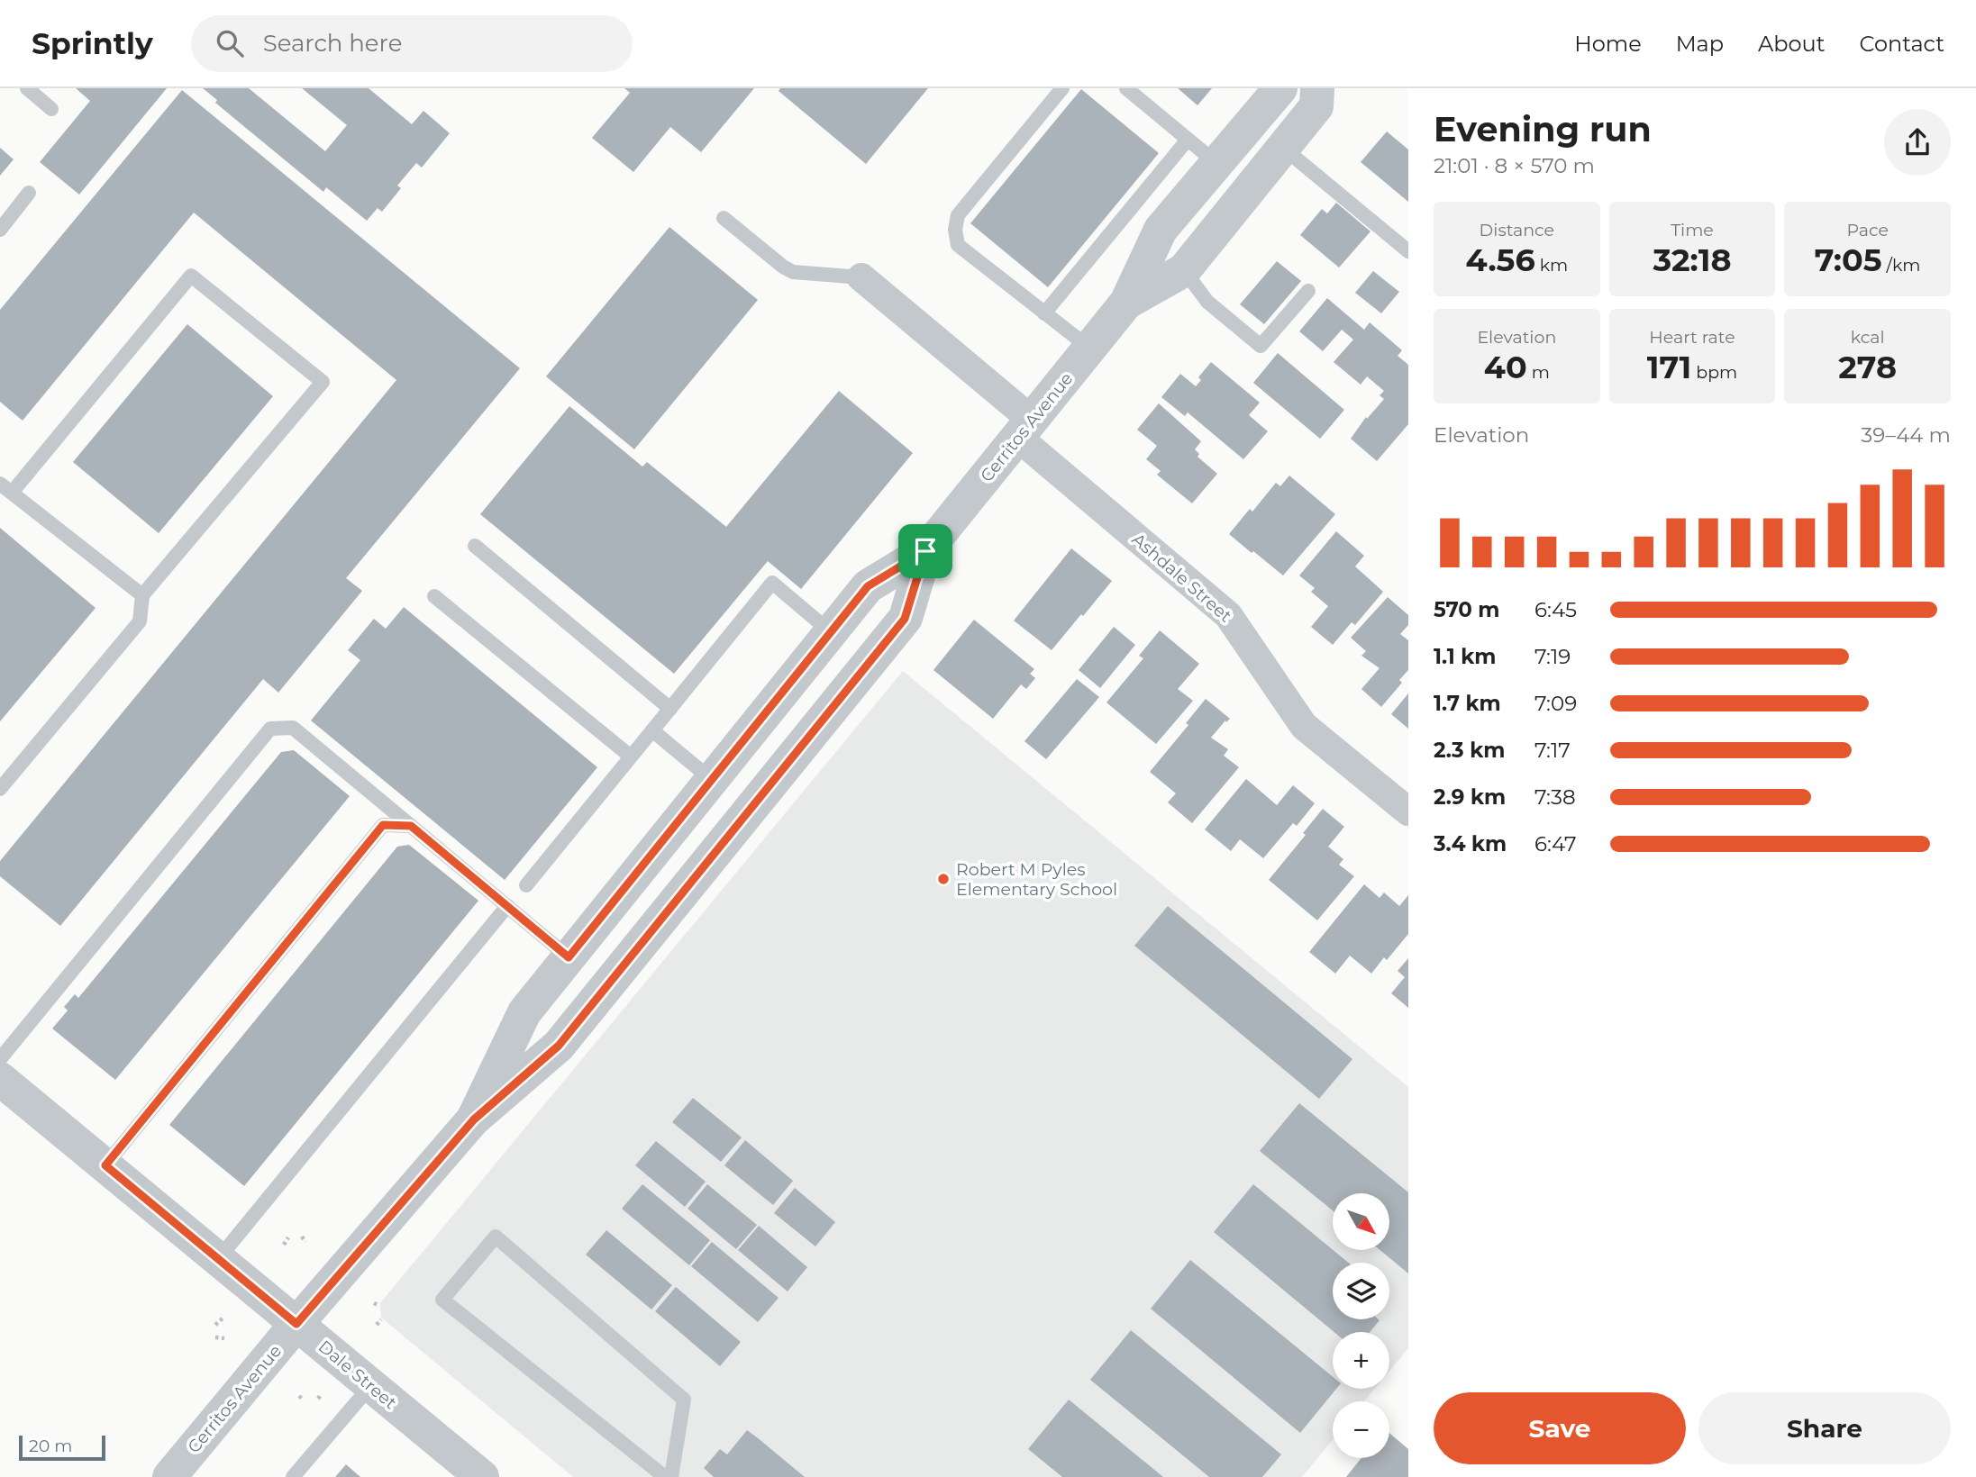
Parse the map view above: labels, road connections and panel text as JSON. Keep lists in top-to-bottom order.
{
  "streets": {
    "street": ["Cerritos Avenue", "Ashdale Street", "Dale Street"]
  },
  "crossings": [
    ["Cerritos Avenue", "Ashdale Street"],
    ["Cerritos Avenue", "Dale Street"]
  ],
  "places": ["Robert M Pyles Elementary School"],
  "scale_bar": "20 m",
  "north": "bottom right",
  "page": {
    "header": "Sprintly",
    "search": "Search here",
    "nav": [
      "Home",
      "Map",
      "About",
      "Contact"
    ],
    "heading": ["Evening run", "21:01 · 8 × 570 m"],
    "stats": [
      ["Distance", "4.56 km"],
      ["Time", "32:18"],
      ["Pace", "7:05 /km"],
      ["Elevation", "40 m"],
      ["Heart rate", "171 bpm"],
      ["kcal", "278"]
    ],
    "chart": ["Elevation", "39–44 m"],
    "list": [
      {
        "name": "570 m",
        "note": "6:45"
      },
      {
        "name": "1.1 km",
        "note": "7:19"
      },
      {
        "name": "1.7 km",
        "note": "7:09"
      },
      {
        "name": "2.3 km",
        "note": "7:17"
      },
      {
        "name": "2.9 km",
        "note": "7:38"
      },
      {
        "name": "3.4 km",
        "note": "6:47"
      }
    ],
    "map_buttons": ["+", "−"],
    "buttons": ["Save", "Share"],
    "scale": "20 m"
  }
}
